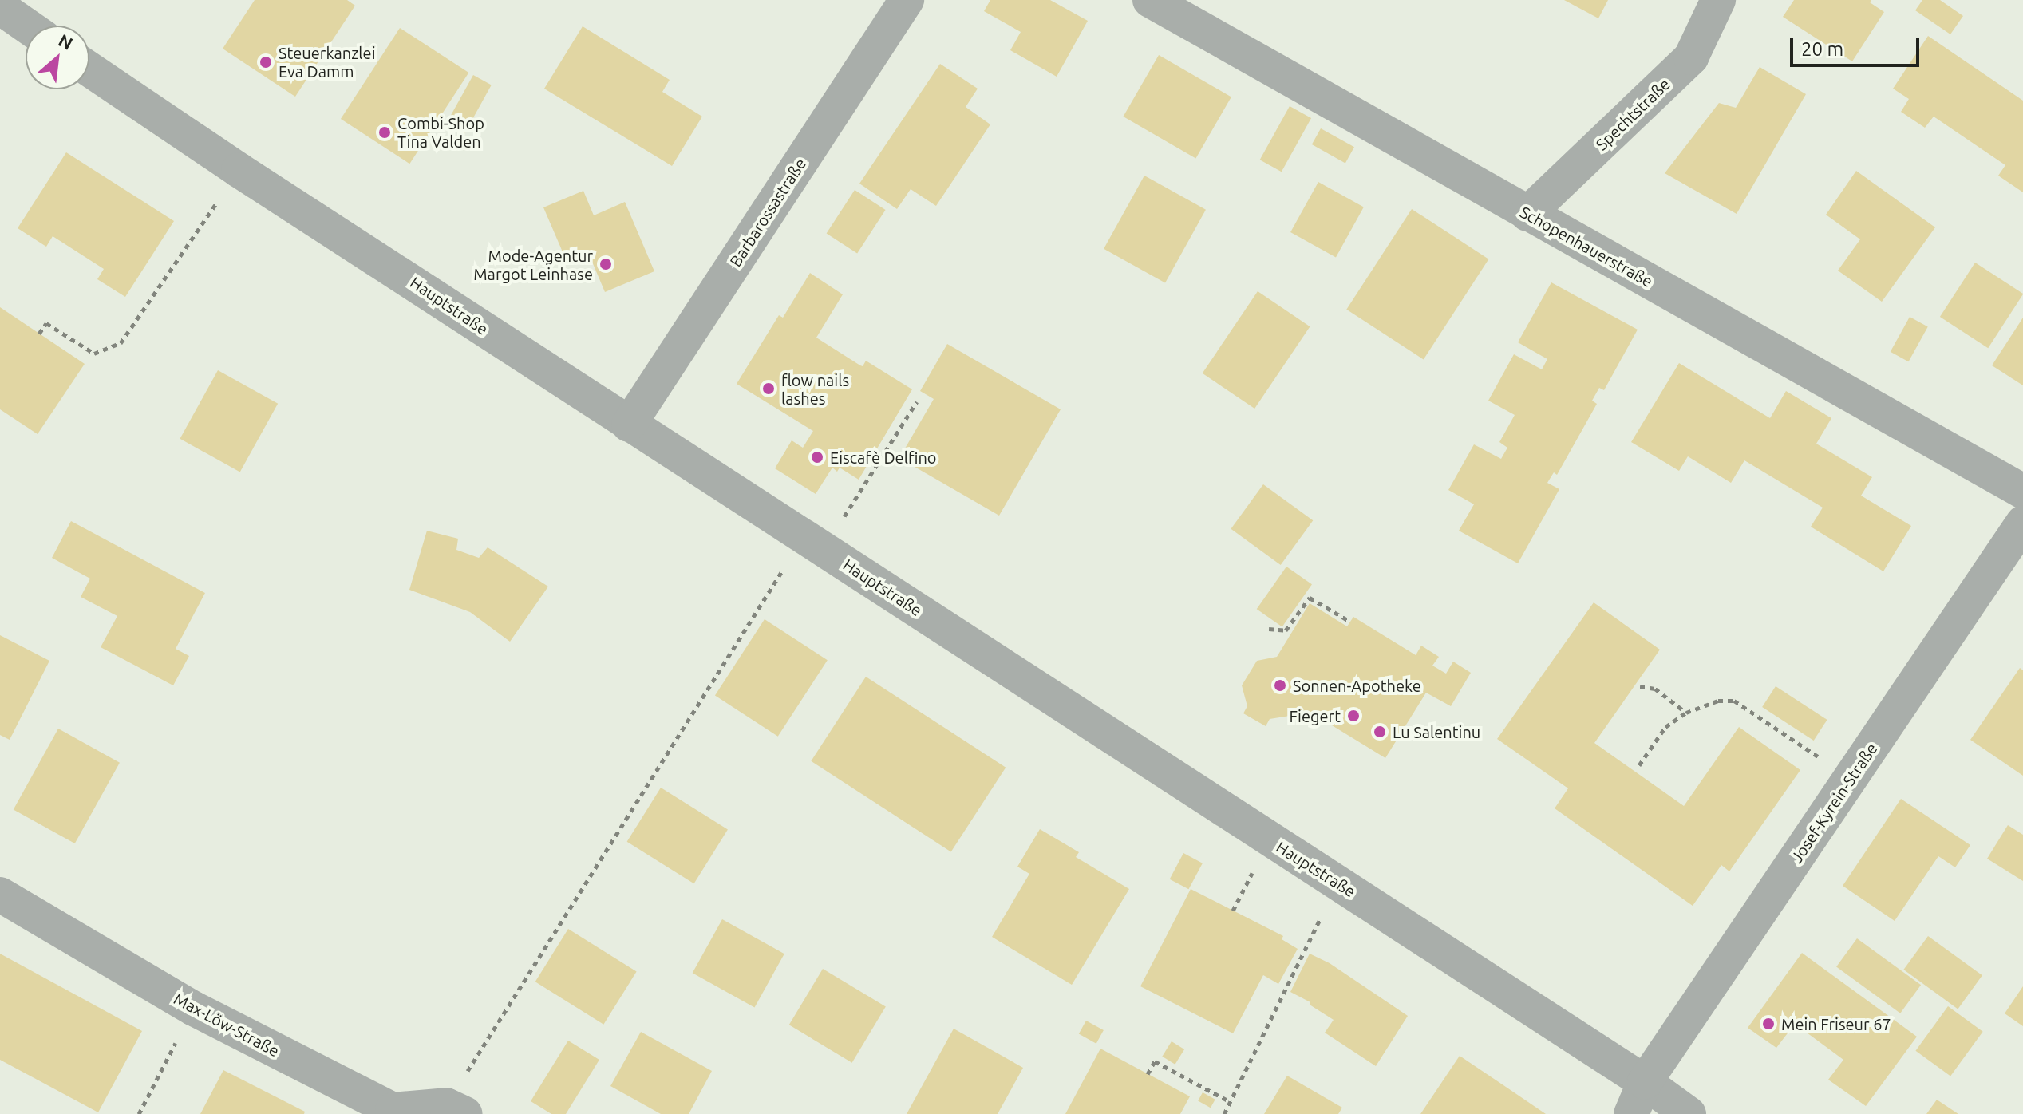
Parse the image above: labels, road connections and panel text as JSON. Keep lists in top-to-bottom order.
{
  "streets": {
    "street": [
      "Spechtstraße",
      "Barbarossastraße",
      "Schopenhauerstraße",
      "Hauptstraße",
      "Josef-Kyrein-Straße",
      "Max-Löw-Straße"
    ]
  },
  "crossings": [
    ["Spechtstraße", "Schopenhauerstraße"],
    ["Barbarossastraße", "Hauptstraße"],
    ["Hauptstraße", "Josef-Kyrein-Straße"]
  ],
  "places": [
    "Steuerkanzlei Eva Damm",
    "Combi-Shop Tina Valden",
    "Mode-Agentur Margot Leinhase",
    "flow nails lashes",
    "Eiscafè Delfino",
    "Sonnen-Apotheke",
    "Fiegert",
    "Lu Salentinu",
    "Mein Friseur 67"
  ],
  "scale_bar": "20 m",
  "north": "top right"
}
